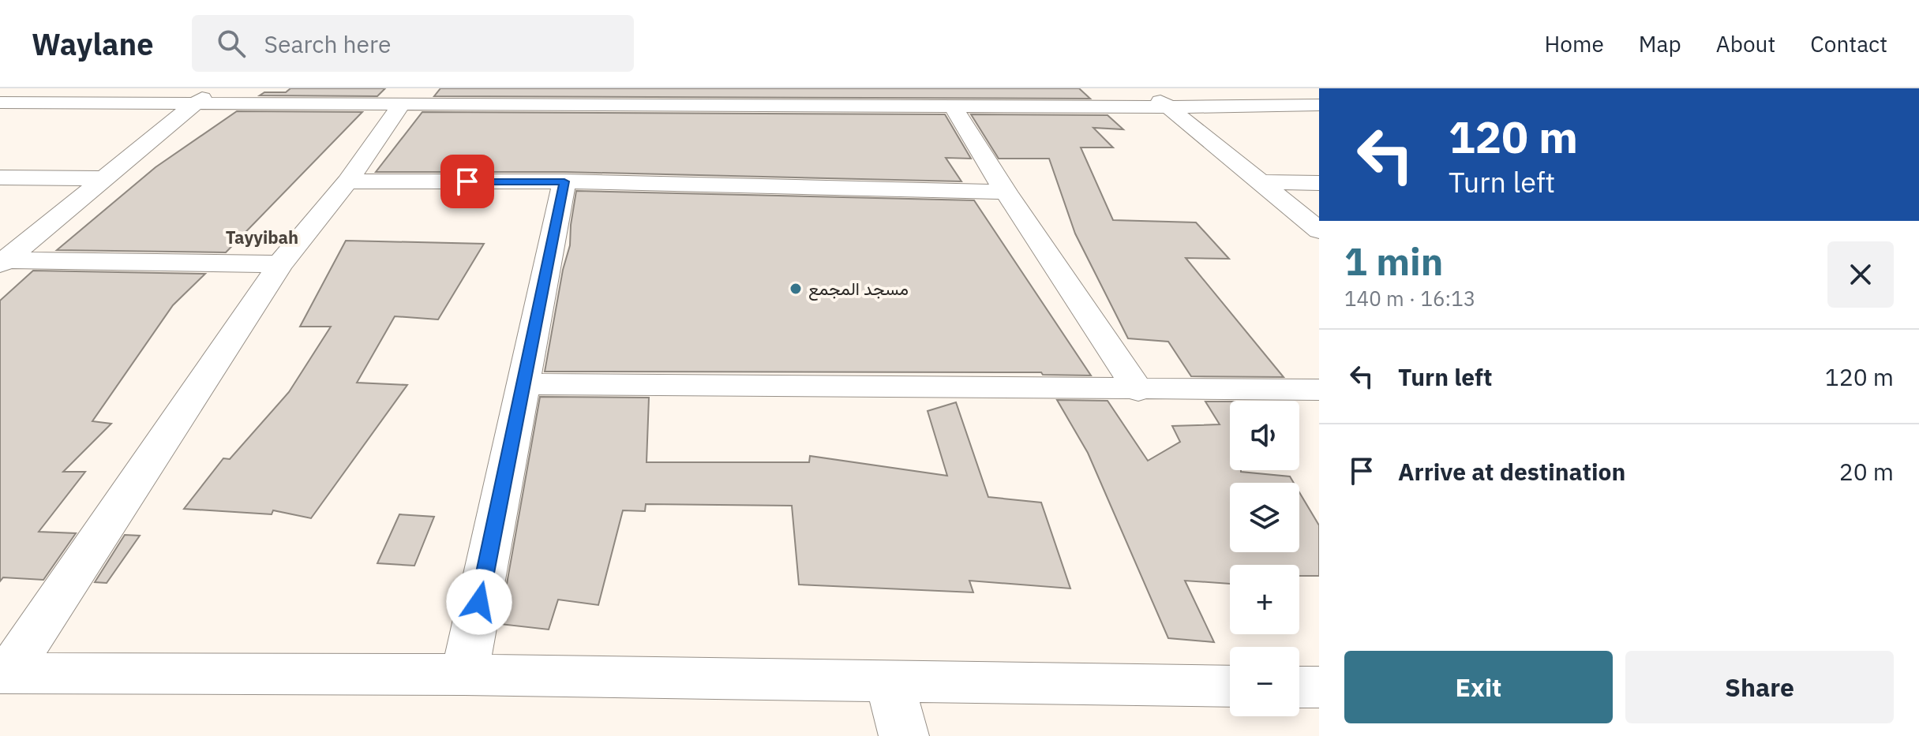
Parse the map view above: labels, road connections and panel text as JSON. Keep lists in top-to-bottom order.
{
  "districts": ["Tayyibah"],
  "places": ["مسجد المجمع"],
  "page": {
    "header": "Waylane",
    "search": "Search here",
    "nav": [
      "Home",
      "Map",
      "About",
      "Contact"
    ],
    "turn": ["120 m", "Turn left"],
    "heading": ["1 min", "140 m · 16:13"],
    "list": [
      {
        "name": "Turn left",
        "value": "120 m"
      },
      {
        "name": "Arrive at destination",
        "value": "20 m"
      }
    ],
    "map_buttons": ["+", "−"],
    "buttons": ["Exit", "Share"]
  }
}
